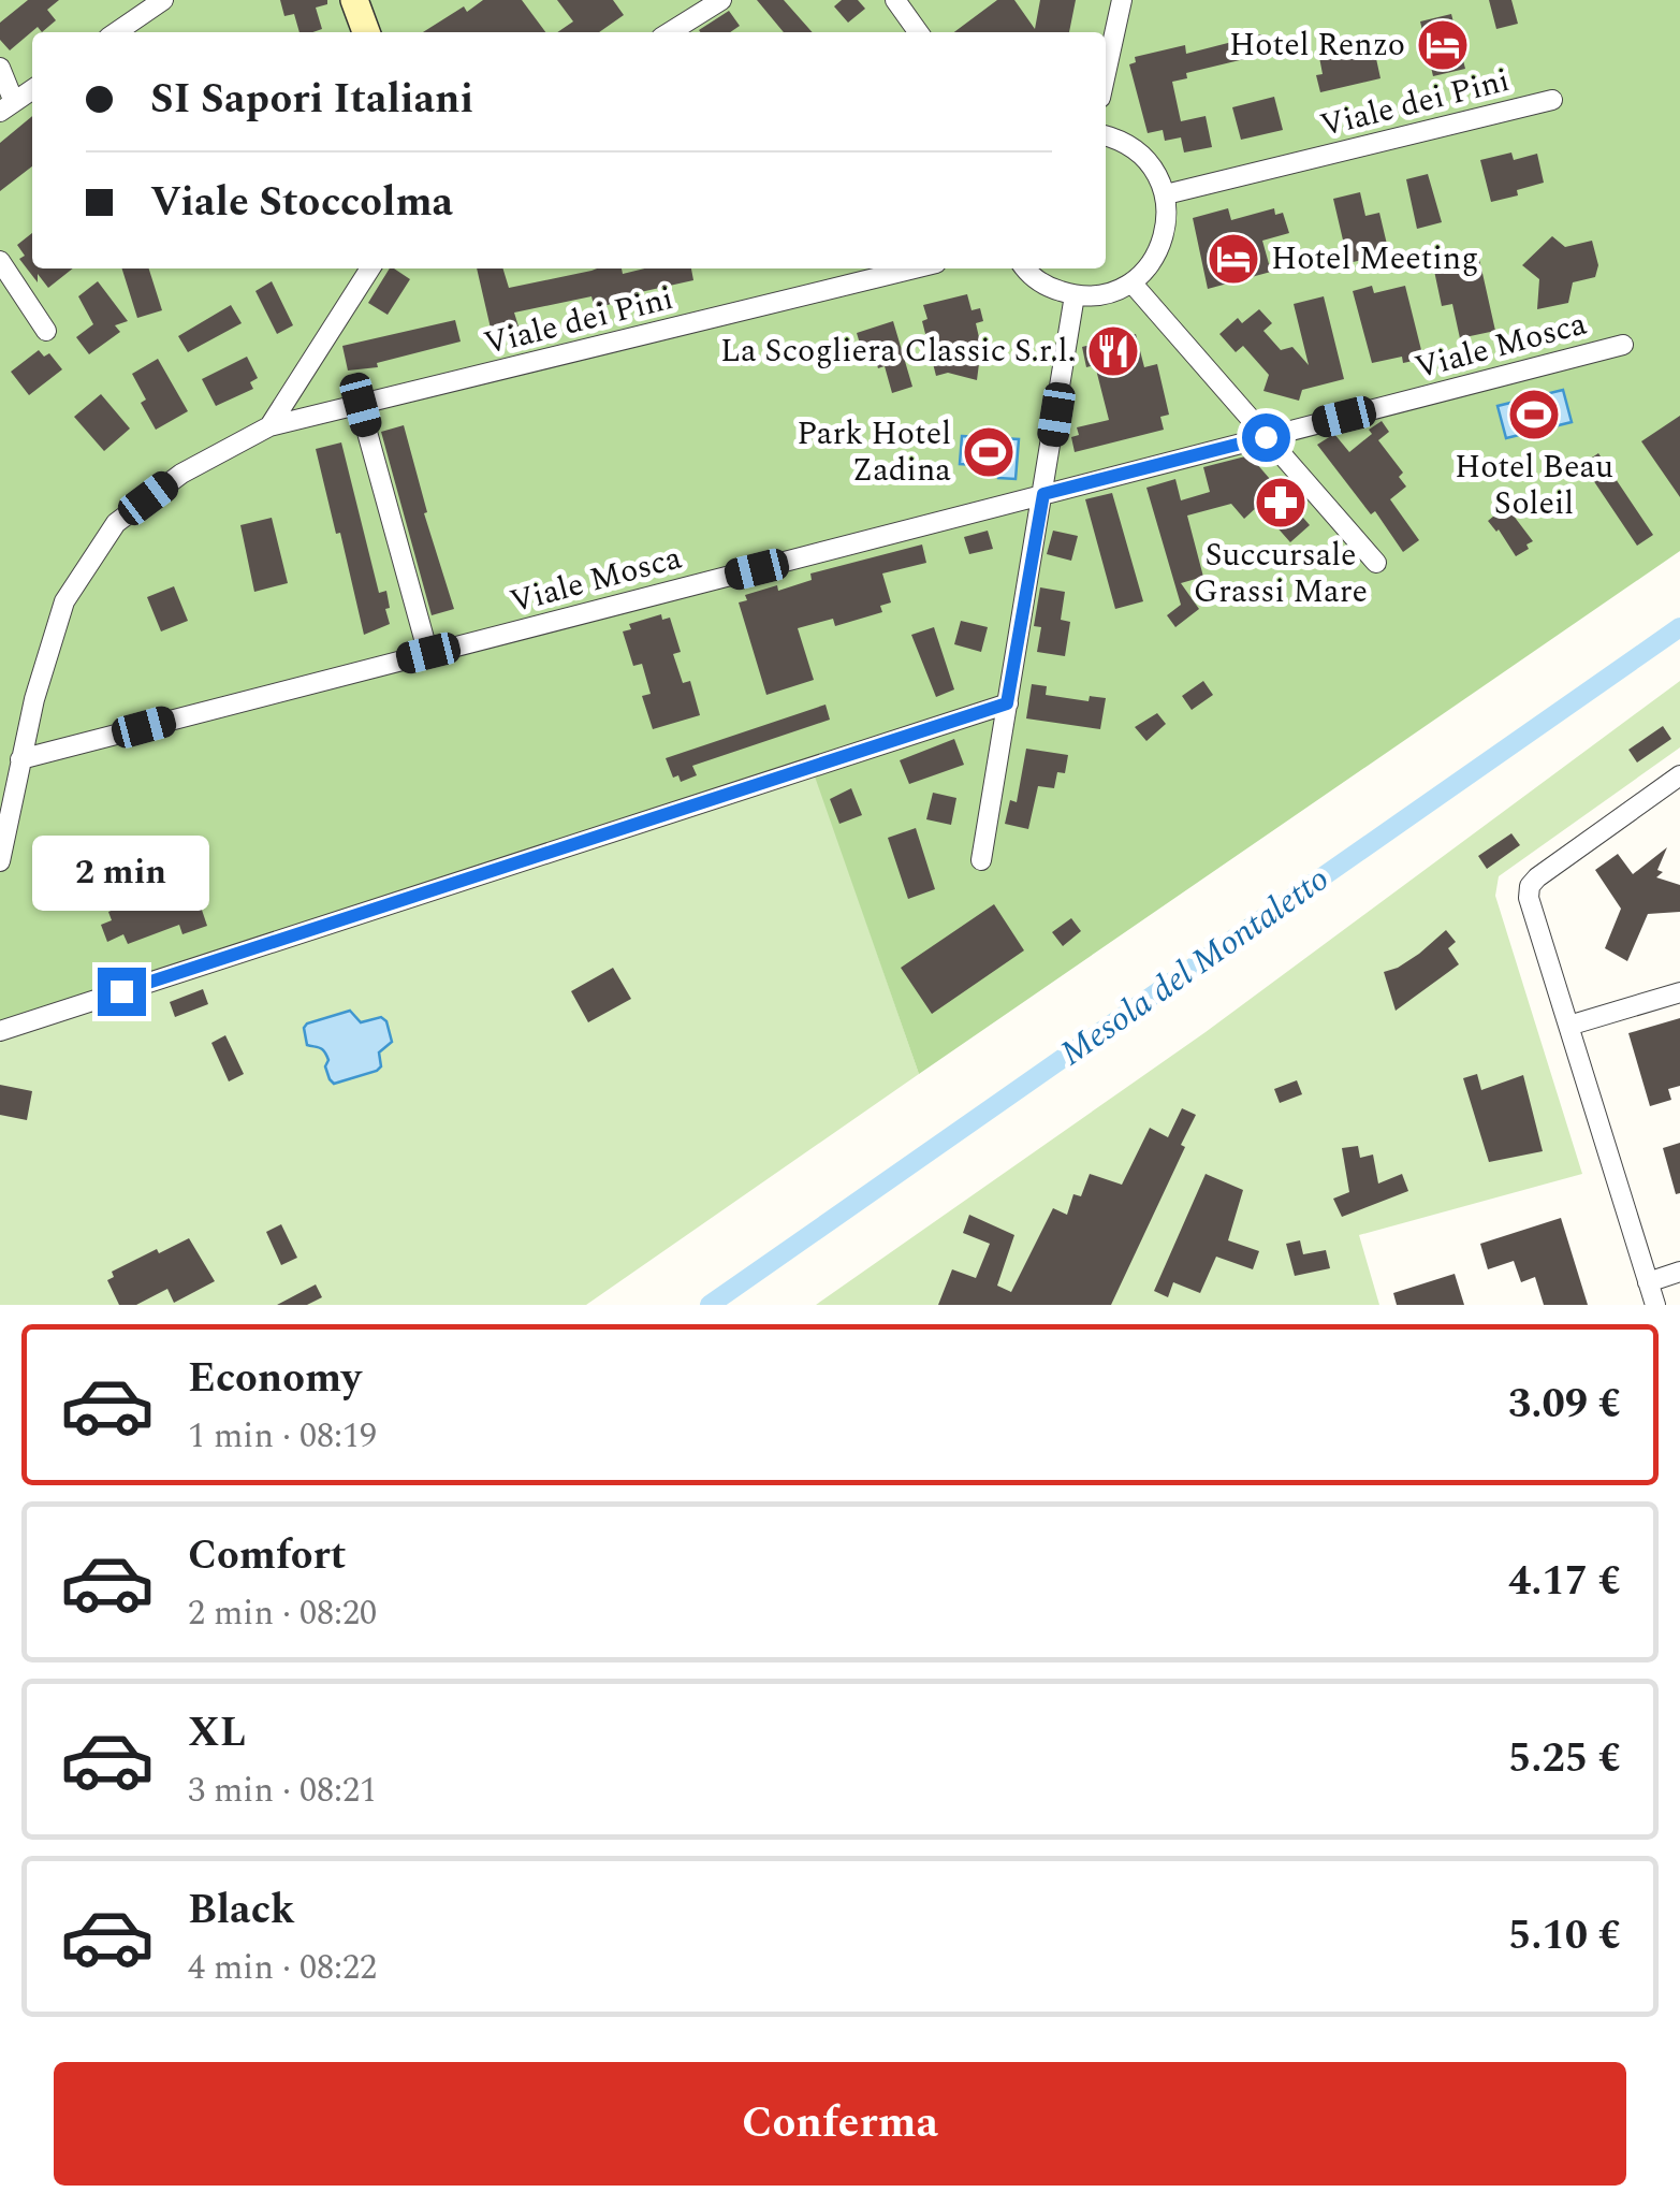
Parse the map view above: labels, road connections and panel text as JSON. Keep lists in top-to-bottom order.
{
  "streets": {
    "street": ["Viale dei Pini", "Viale Mosca"]
  },
  "crossings": [
    ["Viale dei Pini", "Viale Mosca"]
  ],
  "water": ["Mesola del Montaletto"],
  "places": {
    "hotel": ["Hotel Renzo", "Hotel Meeting"],
    "restaurant": ["La Scogliera Classic S.r.l."],
    "sports": ["Hotel Beau Soleil", "Park Hotel Zadina"],
    "pharmacy": ["Succursale Grassi Mare"]
  },
  "page": {
    "banner": ["SI Sapori Italiani", "Viale Stoccolma"],
    "bubble": "2 min",
    "list": [
      {
        "name": "Economy",
        "note": "1 min · 08:19",
        "value": "3.09 €"
      },
      {
        "name": "Comfort",
        "note": "2 min · 08:20",
        "value": "4.17 €"
      },
      {
        "name": "XL",
        "note": "3 min · 08:21",
        "value": "5.25 €"
      },
      {
        "name": "Black",
        "note": "4 min · 08:22",
        "value": "5.10 €"
      }
    ],
    "buttons": "Conferma"
  }
}
